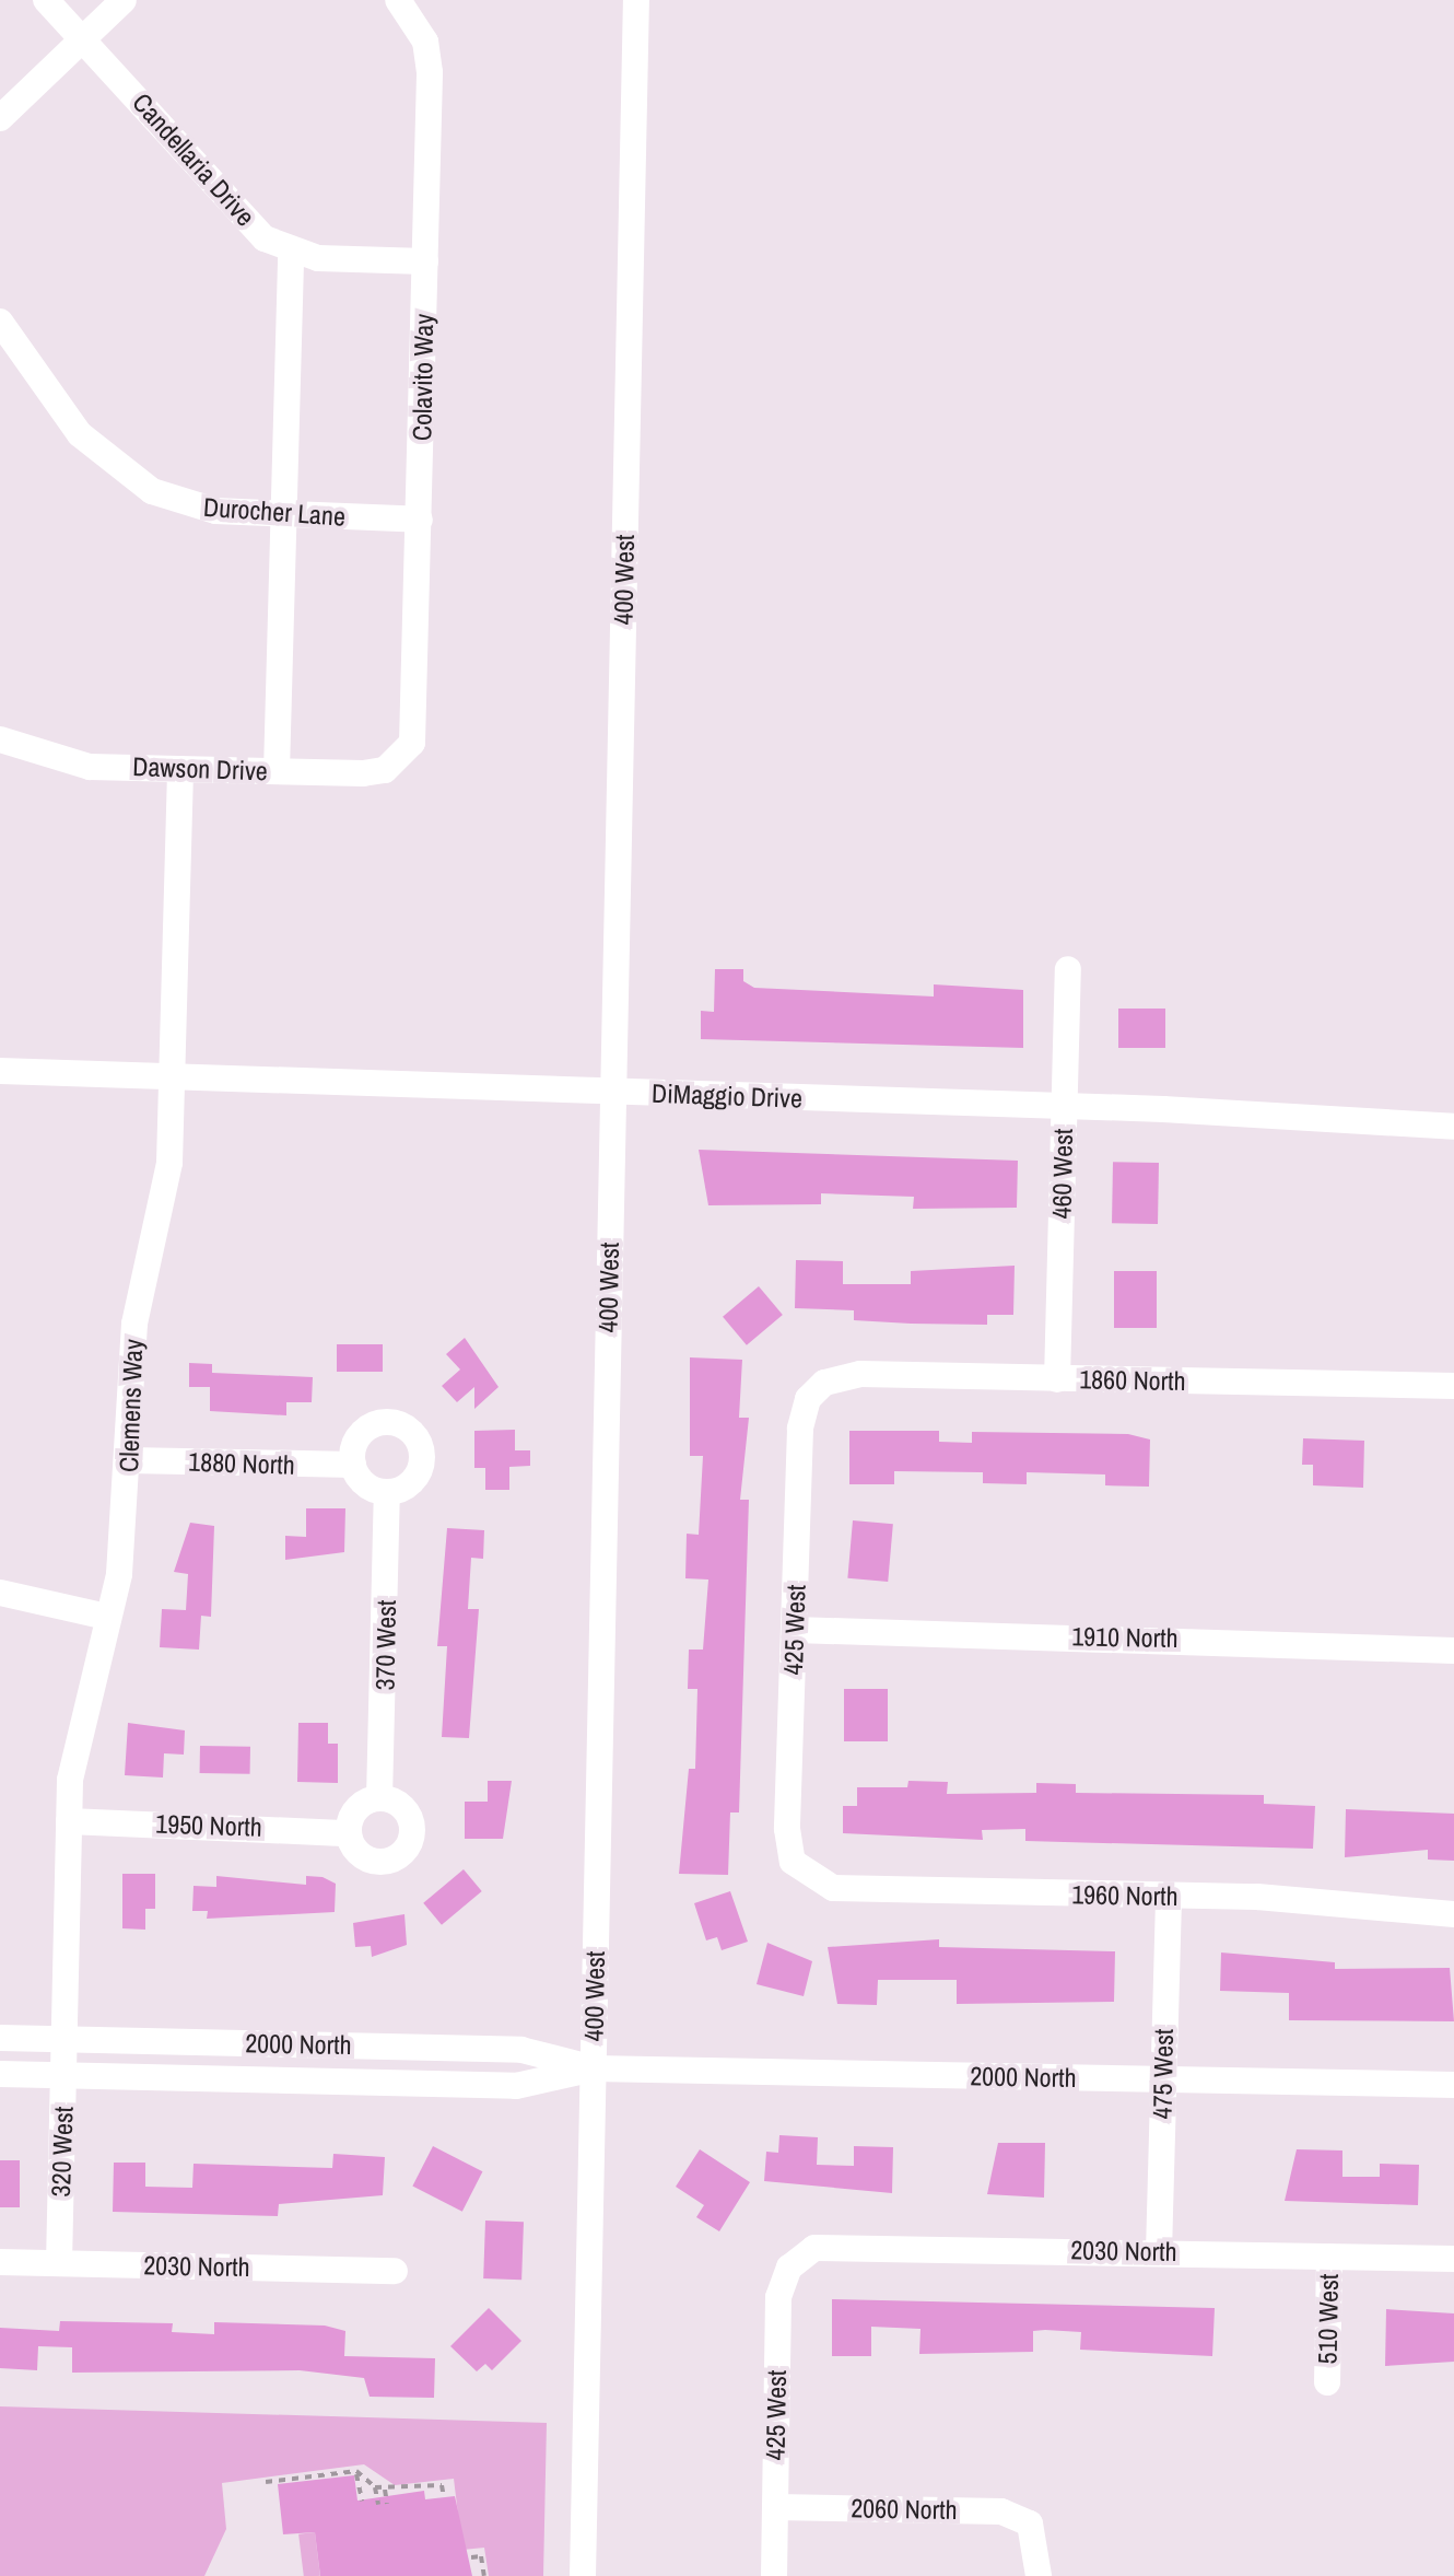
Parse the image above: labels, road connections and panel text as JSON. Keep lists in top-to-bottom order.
{
  "streets": {
    "street": [
      "Candellaria Drive",
      "Colavito Way",
      "Durocher Lane",
      "400 West",
      "Dawson Drive",
      "DiMaggio Drive",
      "460 West",
      "1860 North",
      "Clemens Way",
      "1880 North",
      "425 West",
      "1910 North",
      "370 West",
      "1950 North",
      "1960 North",
      "2000 North",
      "475 West",
      "320 West",
      "2030 North",
      "510 West",
      "2060 North"
    ]
  },
  "crossings": [
    ["Colavito Way", "Durocher Lane"],
    ["Colavito Way", "Dawson Drive"],
    ["400 West", "DiMaggio Drive"],
    ["400 West", "2000 North"],
    ["Dawson Drive", "Clemens Way"],
    ["DiMaggio Drive", "460 West"],
    ["DiMaggio Drive", "Clemens Way"],
    ["460 West", "1860 North"],
    ["1860 North", "425 West"],
    ["Clemens Way", "1880 North"],
    ["Clemens Way", "1950 North"],
    ["Clemens Way", "2000 North"],
    ["Clemens Way", "320 West"],
    ["1880 North", "370 West"],
    ["425 West", "1910 North"],
    ["425 West", "1960 North"],
    ["425 West", "2030 North"],
    ["425 West", "2060 North"],
    ["370 West", "1950 North"],
    ["1960 North", "475 West"],
    ["2000 North", "475 West"],
    ["2000 North", "320 West"],
    ["475 West", "2030 North"],
    ["320 West", "2030 North"],
    ["2030 North", "510 West"]
  ]
}
